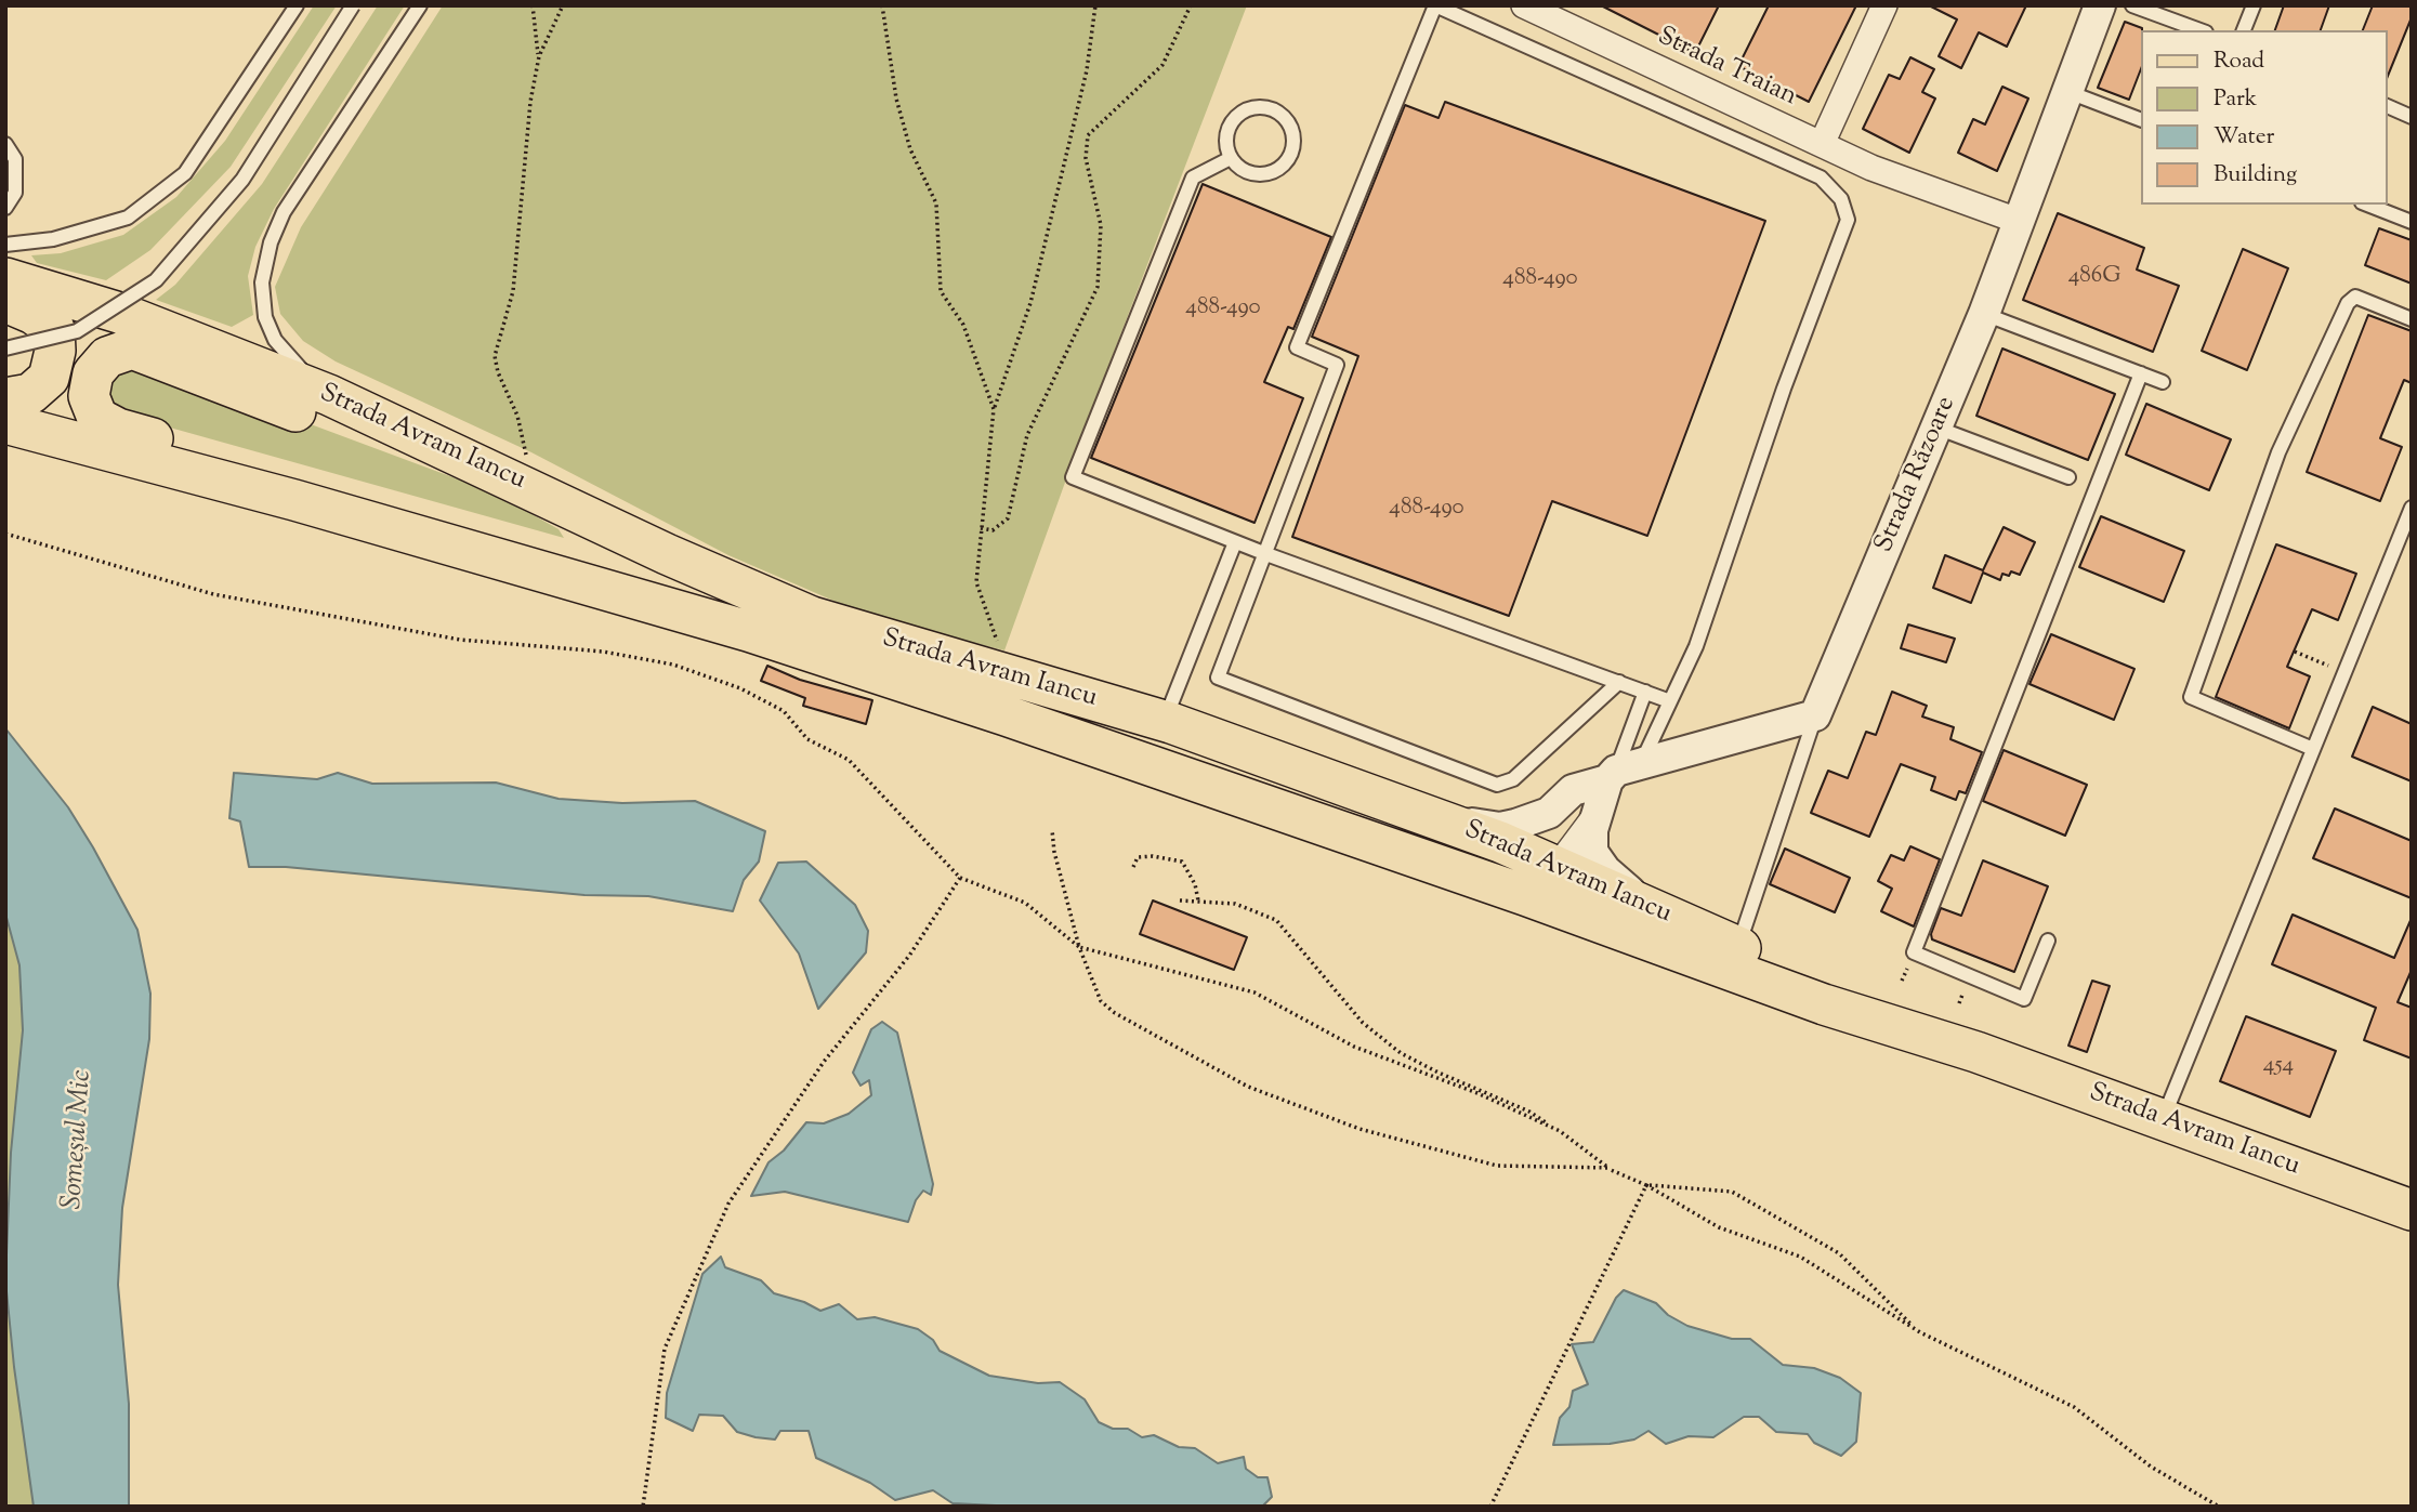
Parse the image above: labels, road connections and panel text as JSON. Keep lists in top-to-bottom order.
{
  "streets": {
    "main road": ["Strada Avram Iancu"],
    "street": ["Strada Traian", "Strada Răzoare"]
  },
  "crossings": [
    ["Strada Traian", "Strada Răzoare"],
    ["Strada Avram Iancu", "Strada Răzoare"]
  ],
  "water": ["Someșul Mic"],
  "house_numbers": [
    "486G",
    "488-490",
    "488-490",
    "488-490",
    "454"
  ],
  "legend": [
    "Road",
    "Park",
    "Water",
    "Building"
  ]
}
